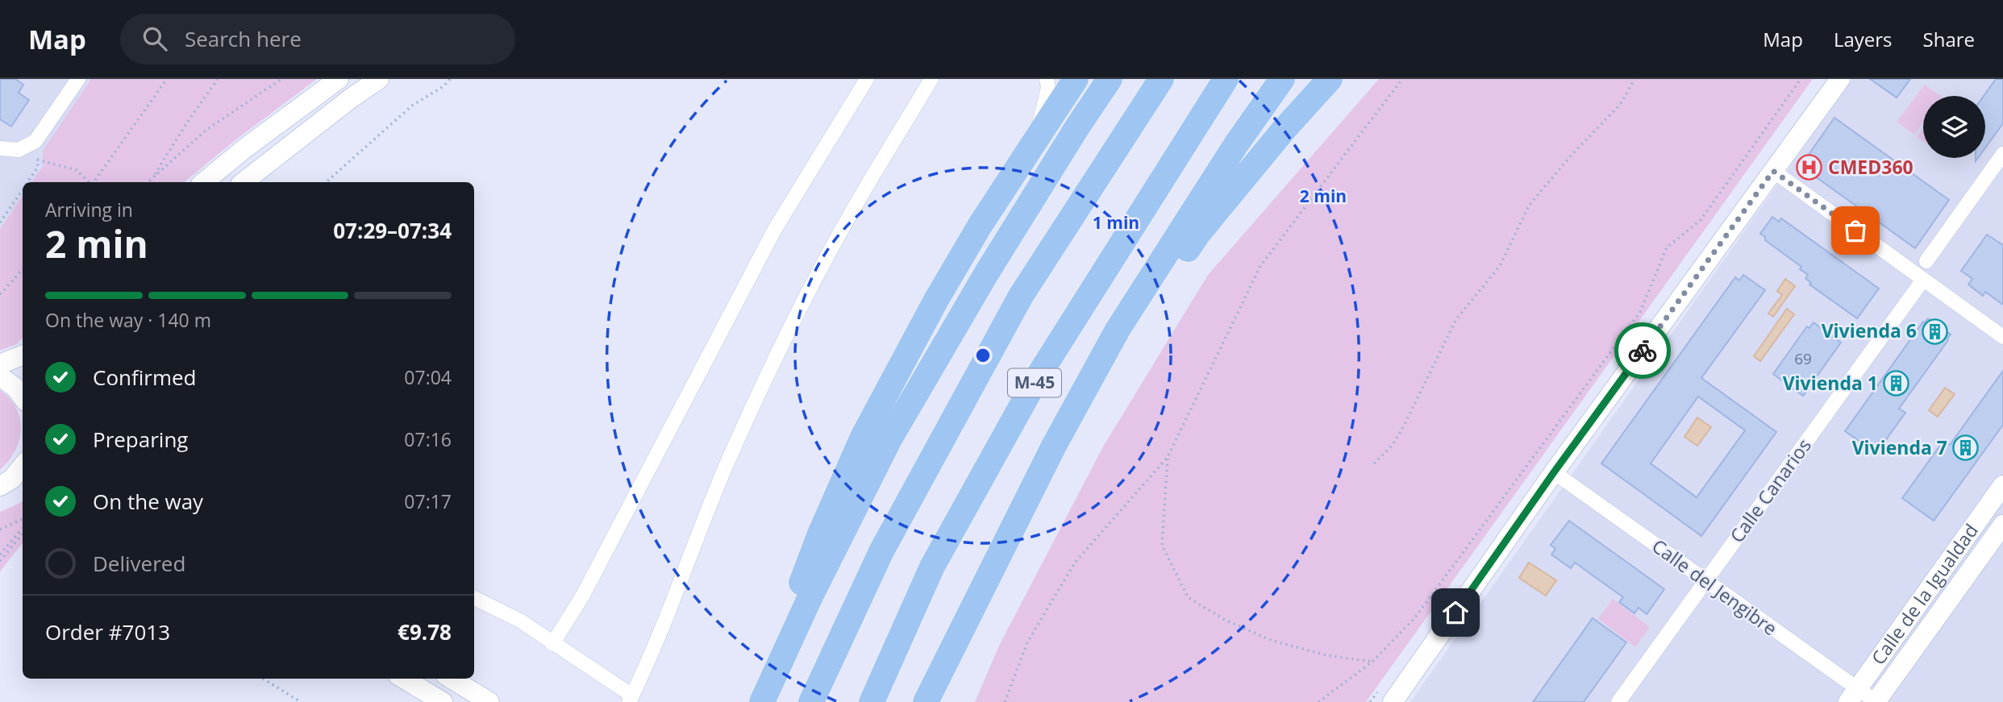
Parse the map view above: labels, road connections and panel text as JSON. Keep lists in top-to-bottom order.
{
  "streets": {
    "highway": ["M-45"],
    "main road": ["Calle de la Igualdad"],
    "street": ["Calle Canarios", "Calle del Jengibre"]
  },
  "crossings": [
    ["Calle Canarios", "Calle del Jengibre"],
    ["Calle del Jengibre", "Calle de la Igualdad"]
  ],
  "places": {
    "hospital": ["CMED360"],
    "building": ["Vivienda 6", "Vivienda 1", "Vivienda 7"]
  },
  "house_numbers": ["69"],
  "page": {
    "header": "Map",
    "search": "Search here",
    "nav": ["Map", "Layers", "Share"],
    "heading": ["2 min", "Arriving in", "07:29–07:34"],
    "panel": ["Order #7013", "€9.78"],
    "bar": "On the way · 140 m",
    "list": [
      ["Confirmed", "07:04"],
      ["Preparing", "07:16"],
      ["On the way", "07:17"],
      "Delivered"
    ]
  },
  "rings": ["2 min", "1 min"]
}
